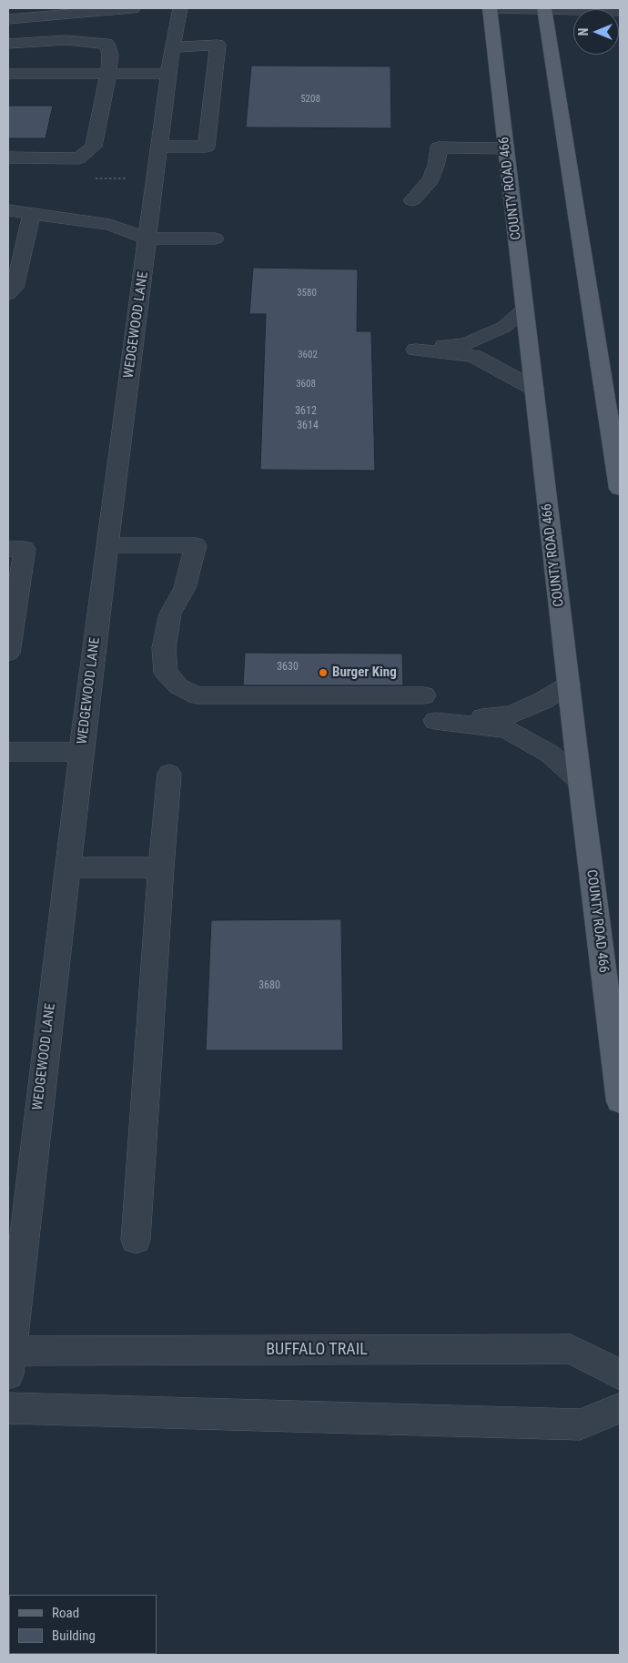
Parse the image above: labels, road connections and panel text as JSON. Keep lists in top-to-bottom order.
{
  "streets": {
    "main road": ["COUNTY ROAD 466"],
    "street": ["WEDGEWOOD LANE", "BUFFALO TRAIL"]
  },
  "crossings": [
    ["WEDGEWOOD LANE", "BUFFALO TRAIL"]
  ],
  "places": ["Burger King"],
  "house_numbers": [
    "5208",
    "3580",
    "3602",
    "3608",
    "3612",
    "3614",
    "3630",
    "3680"
  ],
  "legend": ["Road", "Building"],
  "north": "left"
}
